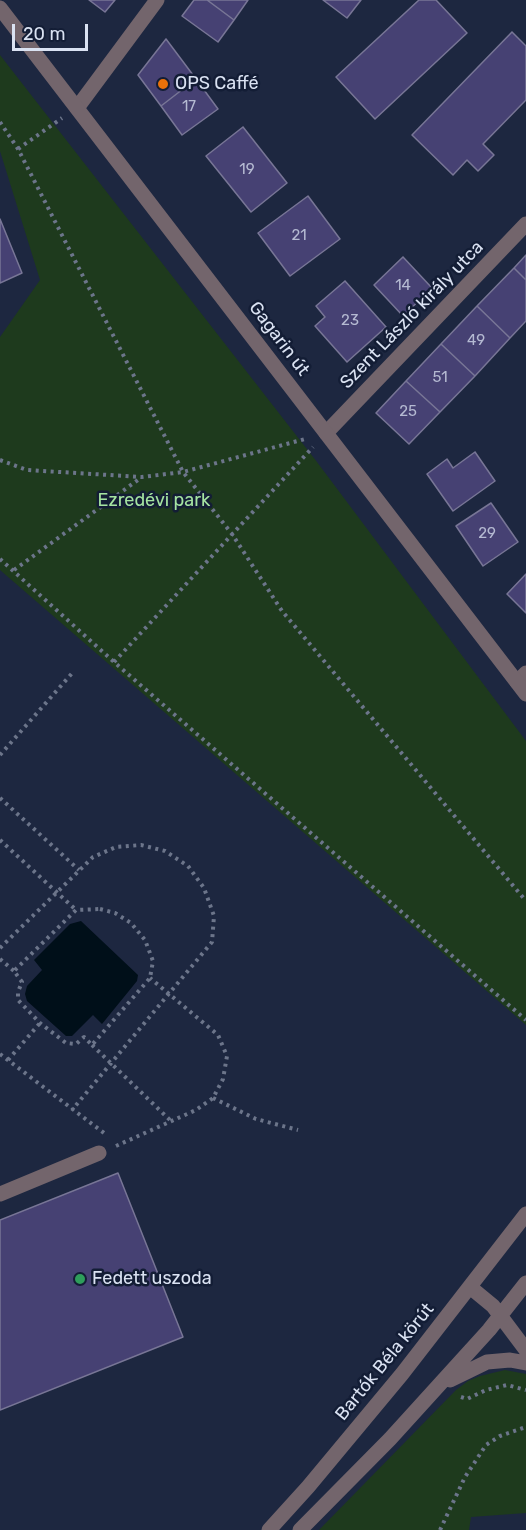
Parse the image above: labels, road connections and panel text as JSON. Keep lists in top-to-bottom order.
{
  "streets": {
    "street": ["Szent László király utca", "Gagarin út", "Bartók Béla körút"]
  },
  "crossings": [
    ["Szent László király utca", "Gagarin út"]
  ],
  "parks": ["Ezredévi park"],
  "places": ["OPS Caffé", "Fedett uszoda"],
  "house_numbers": [
    "17",
    "19",
    "21",
    "14",
    "23",
    "49",
    "51",
    "25",
    "29"
  ],
  "scale_bar": "20 m"
}
